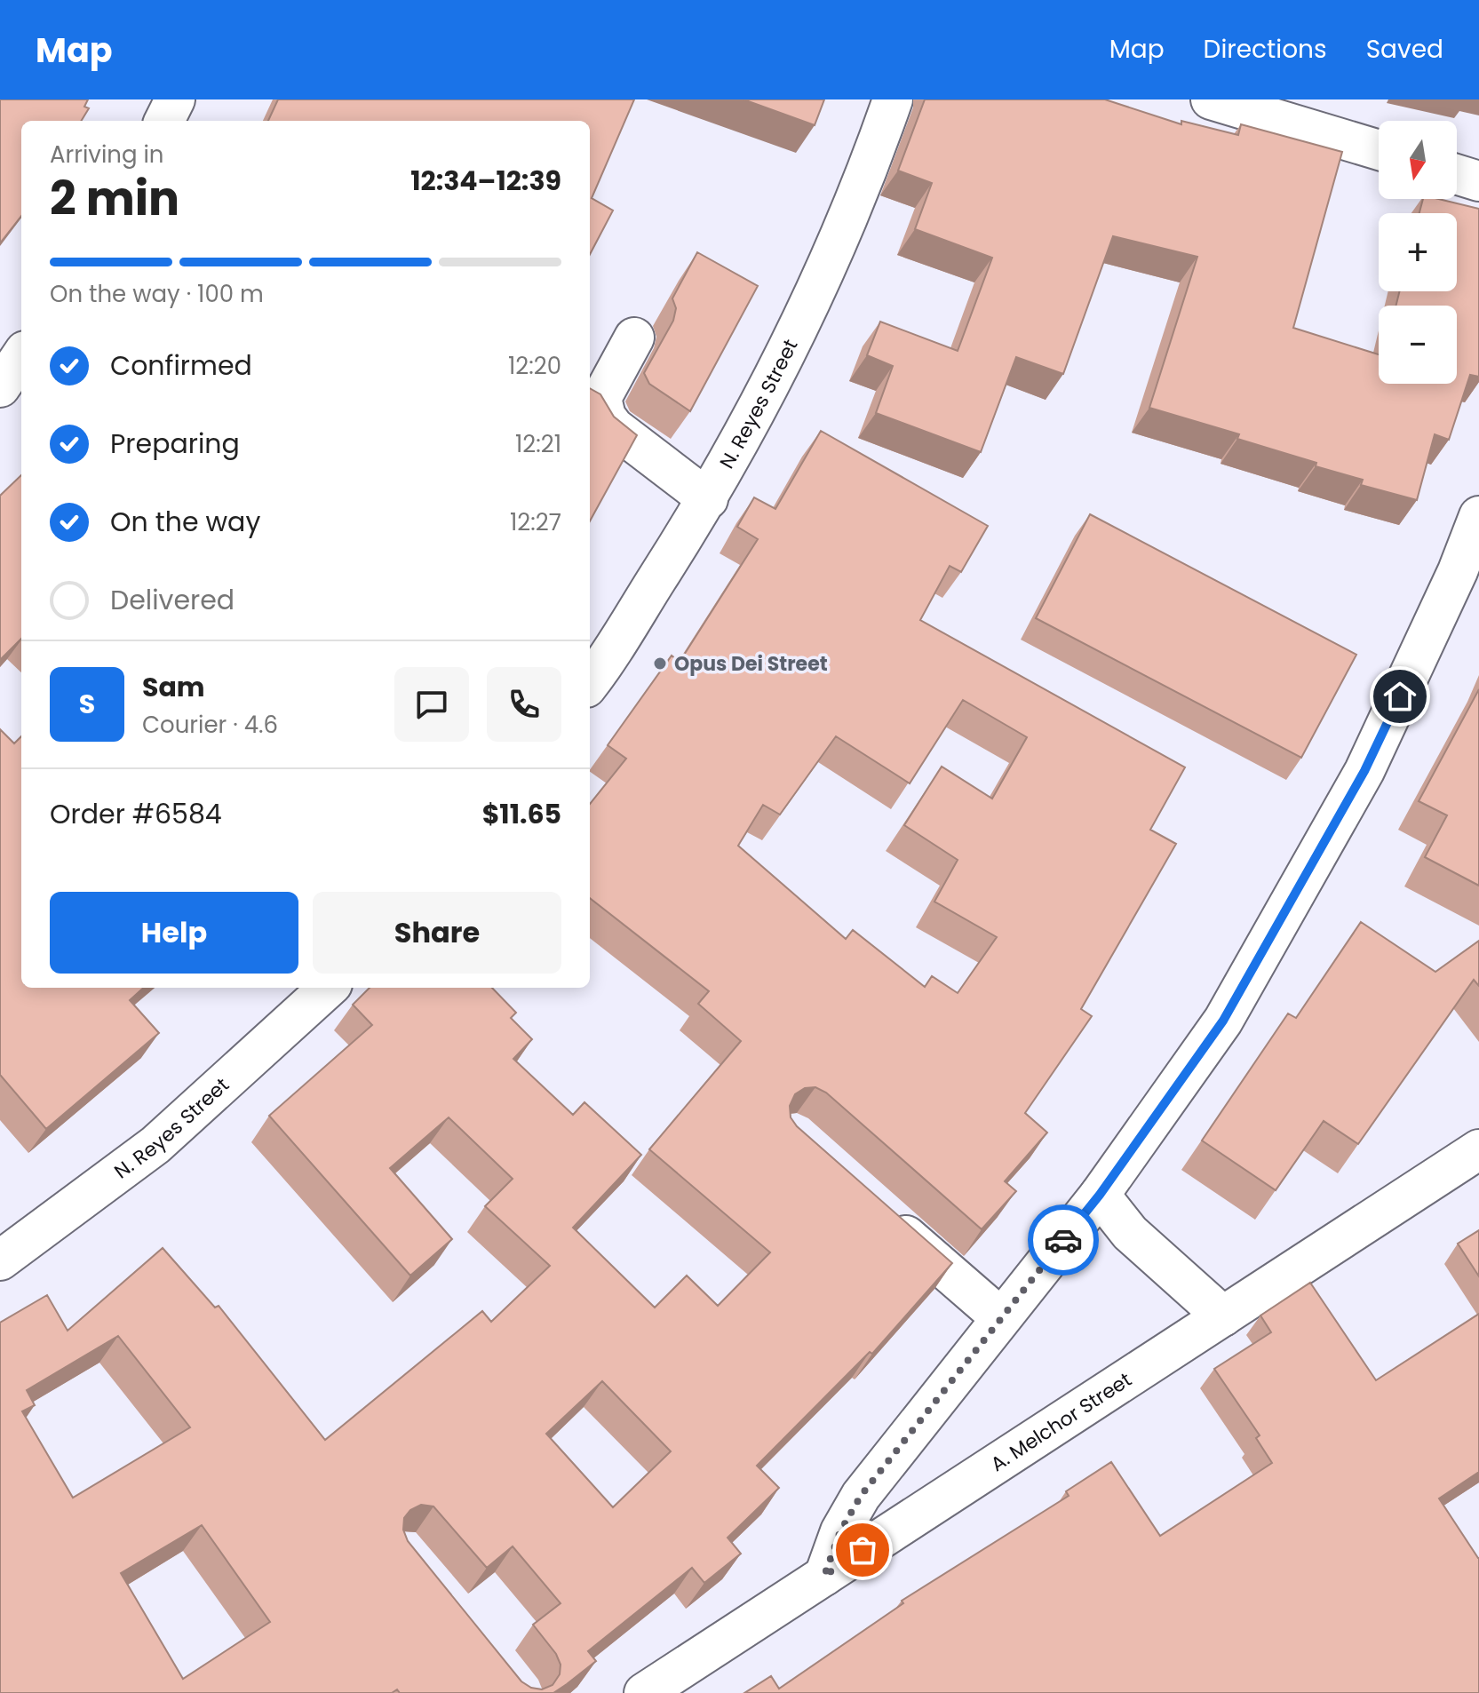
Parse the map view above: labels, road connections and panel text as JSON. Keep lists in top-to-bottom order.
{
  "streets": {
    "street": ["N. Reyes Street", "A. Melchor Street"]
  },
  "places": ["Opus Dei Street"],
  "north": "bottom",
  "page": {
    "header": "Map",
    "nav": ["Map", "Directions", "Saved"],
    "map_buttons": ["+", "−"],
    "heading": ["2 min", "Arriving in", "12:34–12:39"],
    "panel": [
      "Sam",
      "Courier · 4.6",
      "Order #6584",
      "$11.65"
    ],
    "bar": "On the way · 100 m",
    "list": [
      ["Confirmed", "12:20"],
      ["Preparing", "12:21"],
      ["On the way", "12:27"],
      "Delivered"
    ],
    "round": "S",
    "buttons": ["Help", "Share"]
  }
}
